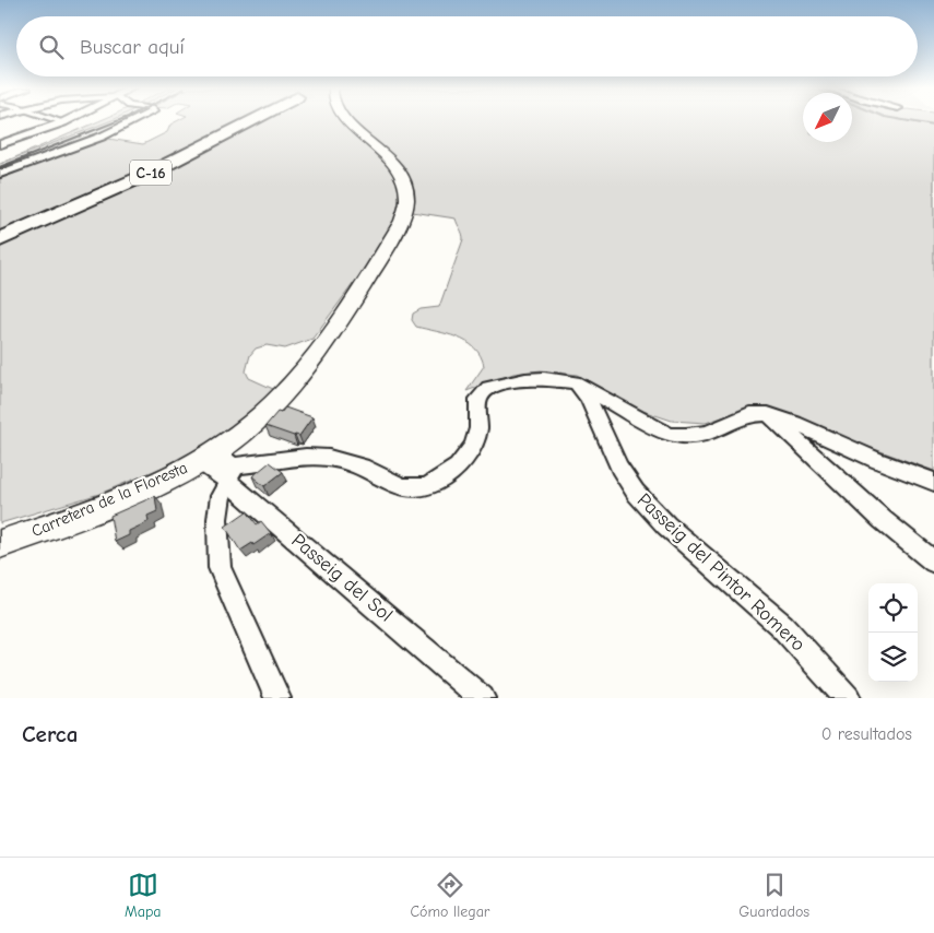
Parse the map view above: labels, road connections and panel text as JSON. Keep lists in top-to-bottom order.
{
  "streets": {
    "highway": ["C-16"],
    "main road": ["Carretera de la Floresta"],
    "street": ["Passeig del Pintor Romero", "Passeig del Sol"]
  },
  "crossings": [
    ["Carretera de la Floresta", "Passeig del Sol"]
  ],
  "north": "bottom left",
  "page": {
    "search": "Buscar aquí",
    "heading": ["Cerca", "0 resultados"],
    "nav": ["Mapa", "Cómo llegar", "Guardados"]
  }
}
